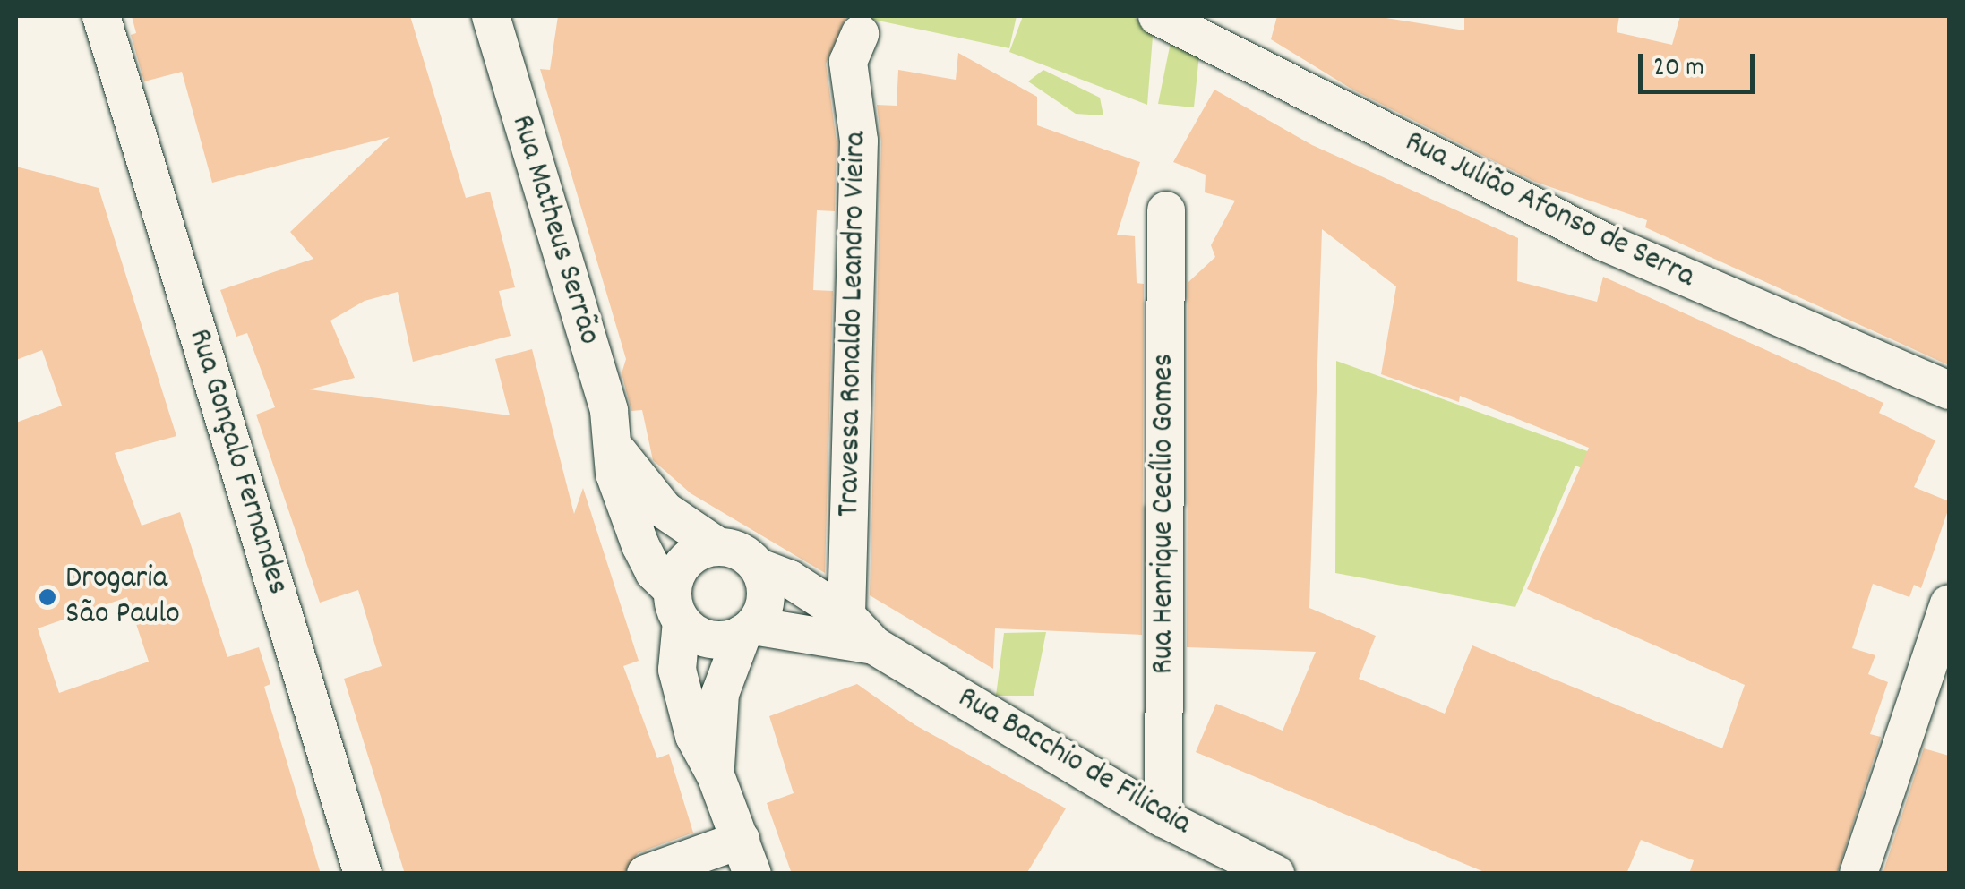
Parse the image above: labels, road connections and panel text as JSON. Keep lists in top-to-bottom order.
{
  "streets": {
    "street": [
      "Rua Julião Afonso de Serra",
      "Rua Matheus Serrão",
      "Travessa Ronaldo Leandro Vieira",
      "Rua Gonçalo Fernandes",
      "Rua Henrique Cecílio Gomes",
      "Rua Bacchio de Filicaia"
    ]
  },
  "crossings": [
    ["Rua Matheus Serrão", "Rua Bacchio de Filicaia"],
    ["Travessa Ronaldo Leandro Vieira", "Rua Bacchio de Filicaia"],
    ["Rua Henrique Cecílio Gomes", "Rua Bacchio de Filicaia"]
  ],
  "places": ["Drogaria São Paulo"],
  "scale_bar": "20 m"
}
